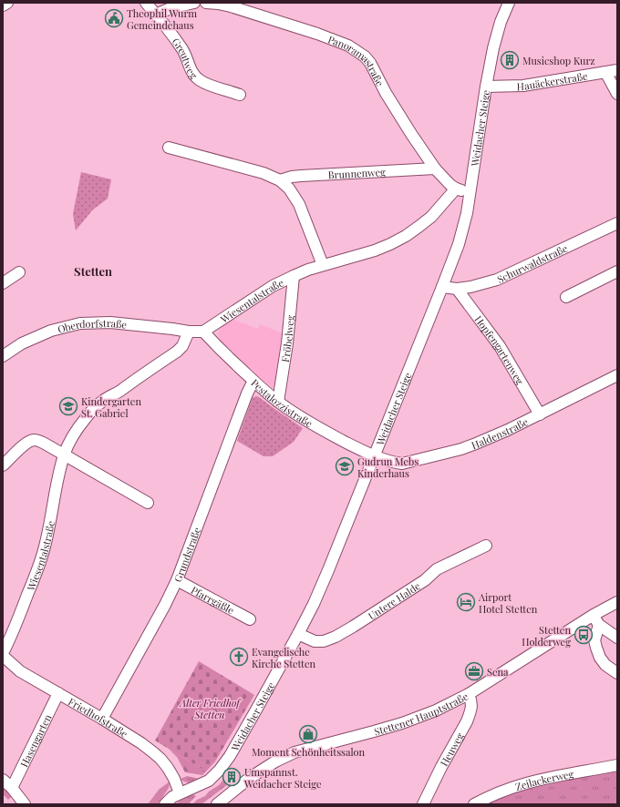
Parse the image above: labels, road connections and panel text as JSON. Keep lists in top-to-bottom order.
{
  "streets": {
    "street": [
      "Greutweg",
      "Panoramastraße",
      "Hauäckerstraße",
      "Weidacher Steige",
      "Brunnenweg",
      "Schurwaldstraße",
      "Wiesentalstraße",
      "Oberdorfstraße",
      "Fröbelweg",
      "Hopfengartenweg",
      "Pestalozzistraße",
      "Haldenstraße",
      "Grundstraße",
      "Pfarrgäßle",
      "Untere Halde",
      "Stettener Hauptstraße",
      "Friedhofstraße",
      "Hasengarten",
      "Heuweg",
      "Zeilackerweg"
    ]
  },
  "crossings": [
    ["Panoramastraße", "Brunnenweg"],
    ["Panoramastraße", "Wiesentalstraße"],
    ["Hauäckerstraße", "Weidacher Steige"],
    ["Weidacher Steige", "Schurwaldstraße"],
    ["Weidacher Steige", "Pestalozzistraße"],
    ["Weidacher Steige", "Haldenstraße"],
    ["Weidacher Steige", "Untere Halde"],
    ["Weidacher Steige", "Friedhofstraße"],
    ["Schurwaldstraße", "Hopfengartenweg"],
    ["Wiesentalstraße", "Oberdorfstraße"],
    ["Wiesentalstraße", "Fröbelweg"],
    ["Wiesentalstraße", "Pestalozzistraße"],
    ["Fröbelweg", "Pestalozzistraße"],
    ["Hopfengartenweg", "Haldenstraße"],
    ["Pestalozzistraße", "Haldenstraße"],
    ["Pestalozzistraße", "Grundstraße"],
    ["Grundstraße", "Pfarrgäßle"],
    ["Grundstraße", "Friedhofstraße"],
    ["Stettener Hauptstraße", "Heuweg"],
    ["Friedhofstraße", "Hasengarten"]
  ],
  "districts": ["Stetten"],
  "parks": ["Alter Friedhof Stetten"],
  "places": {
    "public building": ["Theophil Wurm Gemeindehaus"],
    "building": ["Musicshop Kurz", "Umspannst. Weidacher Steige"],
    "school or university": ["Kindergarten St. Gabriel", "Gudrun Mebs Kinderhaus"],
    "hotel": ["Airport Hotel Stetten"],
    "bus stop": ["Stetten Holderweg"],
    "church": ["Evangelische Kirche Stetten"],
    "office": ["Sena"],
    "shop": ["Moment Schönheitssalon"]
  }
}
